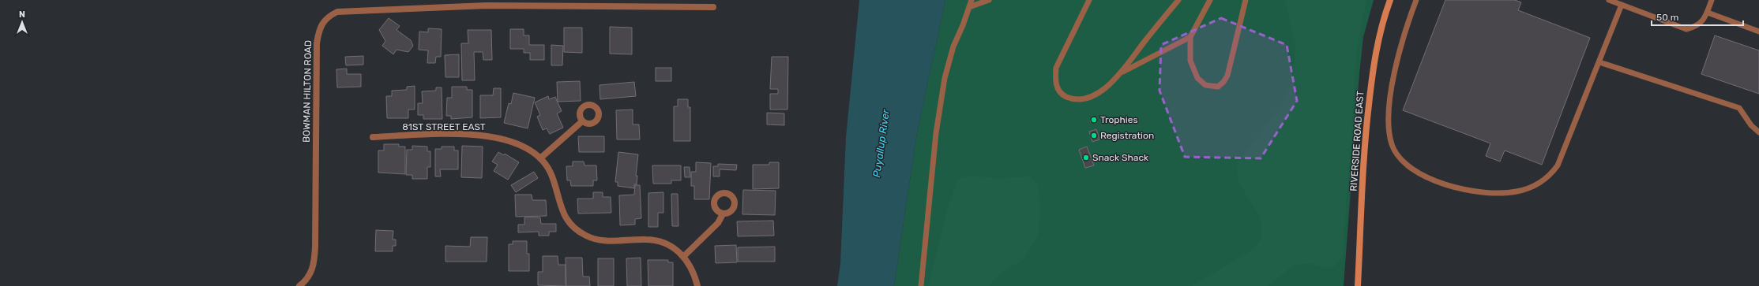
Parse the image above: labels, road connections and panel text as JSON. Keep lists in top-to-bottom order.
{
  "streets": {
    "street": ["BOWMAN HILTON ROAD", "81ST STREET EAST", "RIVERSIDE ROAD EAST"]
  },
  "water": ["Puyallup River"],
  "places": ["Trophies", "Registration", "Snack Shack"],
  "scale_bar": "50 m",
  "north": "top"
}
